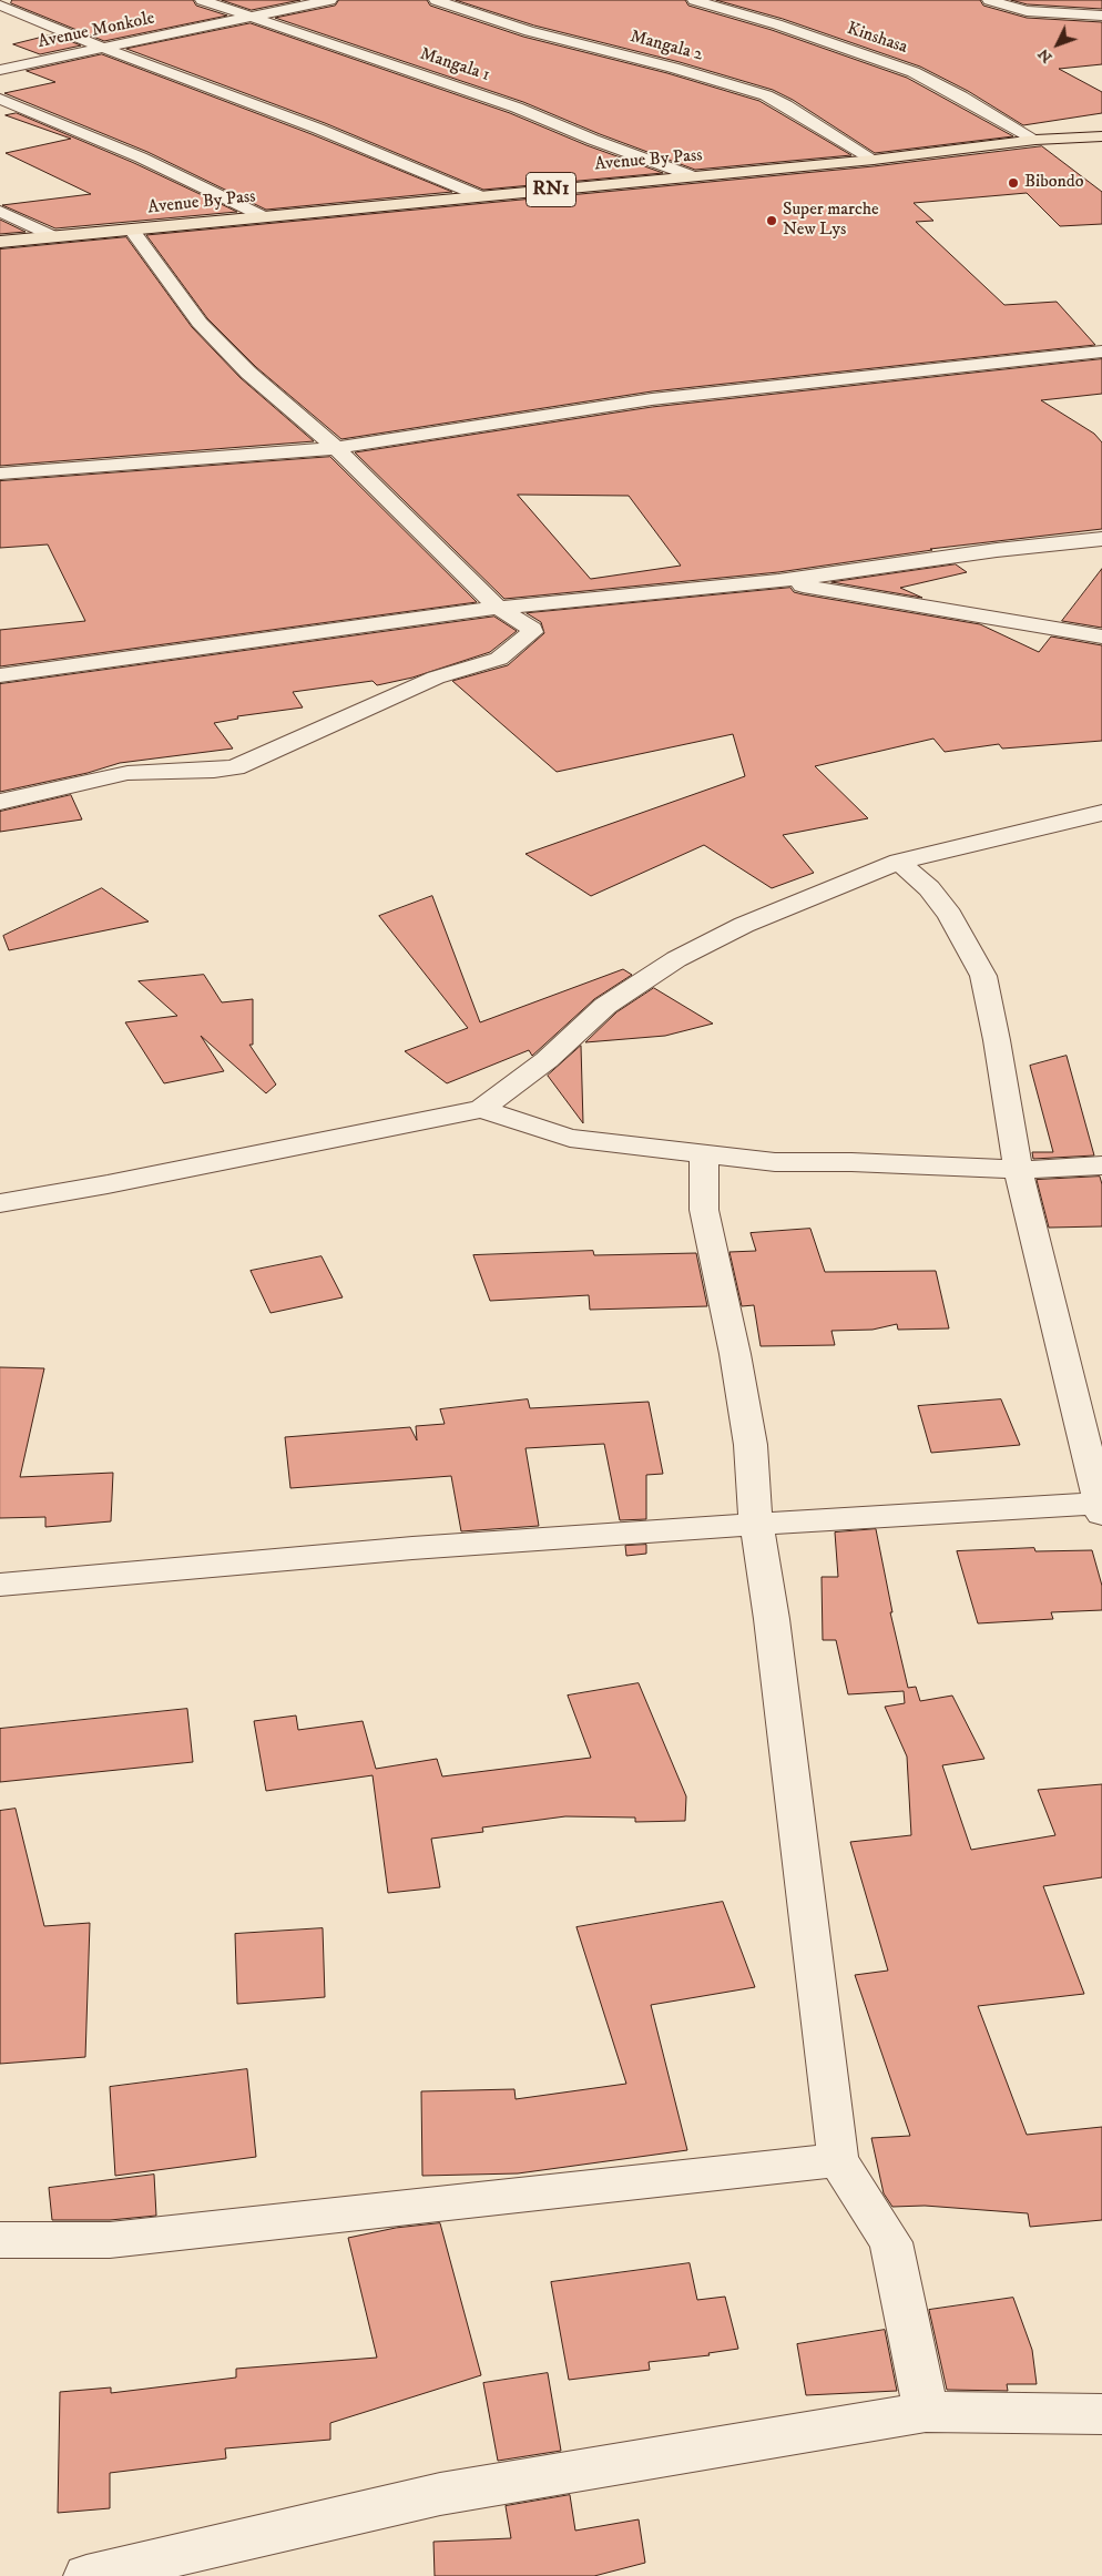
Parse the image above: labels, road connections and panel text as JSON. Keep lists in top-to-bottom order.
{
  "streets": {
    "highway": ["Avenue By Pass", "RN1"],
    "street": [
      "Avenue Monkole",
      "Kinshasa",
      "Mangala 2",
      "Mangala 1"
    ]
  },
  "crossings": [
    ["Avenue Monkole", "Mangala 1"],
    ["Kinshasa", "Avenue By Pass"],
    ["Mangala 2", "Avenue By Pass"],
    ["Mangala 1", "Avenue By Pass"]
  ],
  "places": ["Bibondo", "Super marche New Lys"],
  "north": "bottom left"
}
